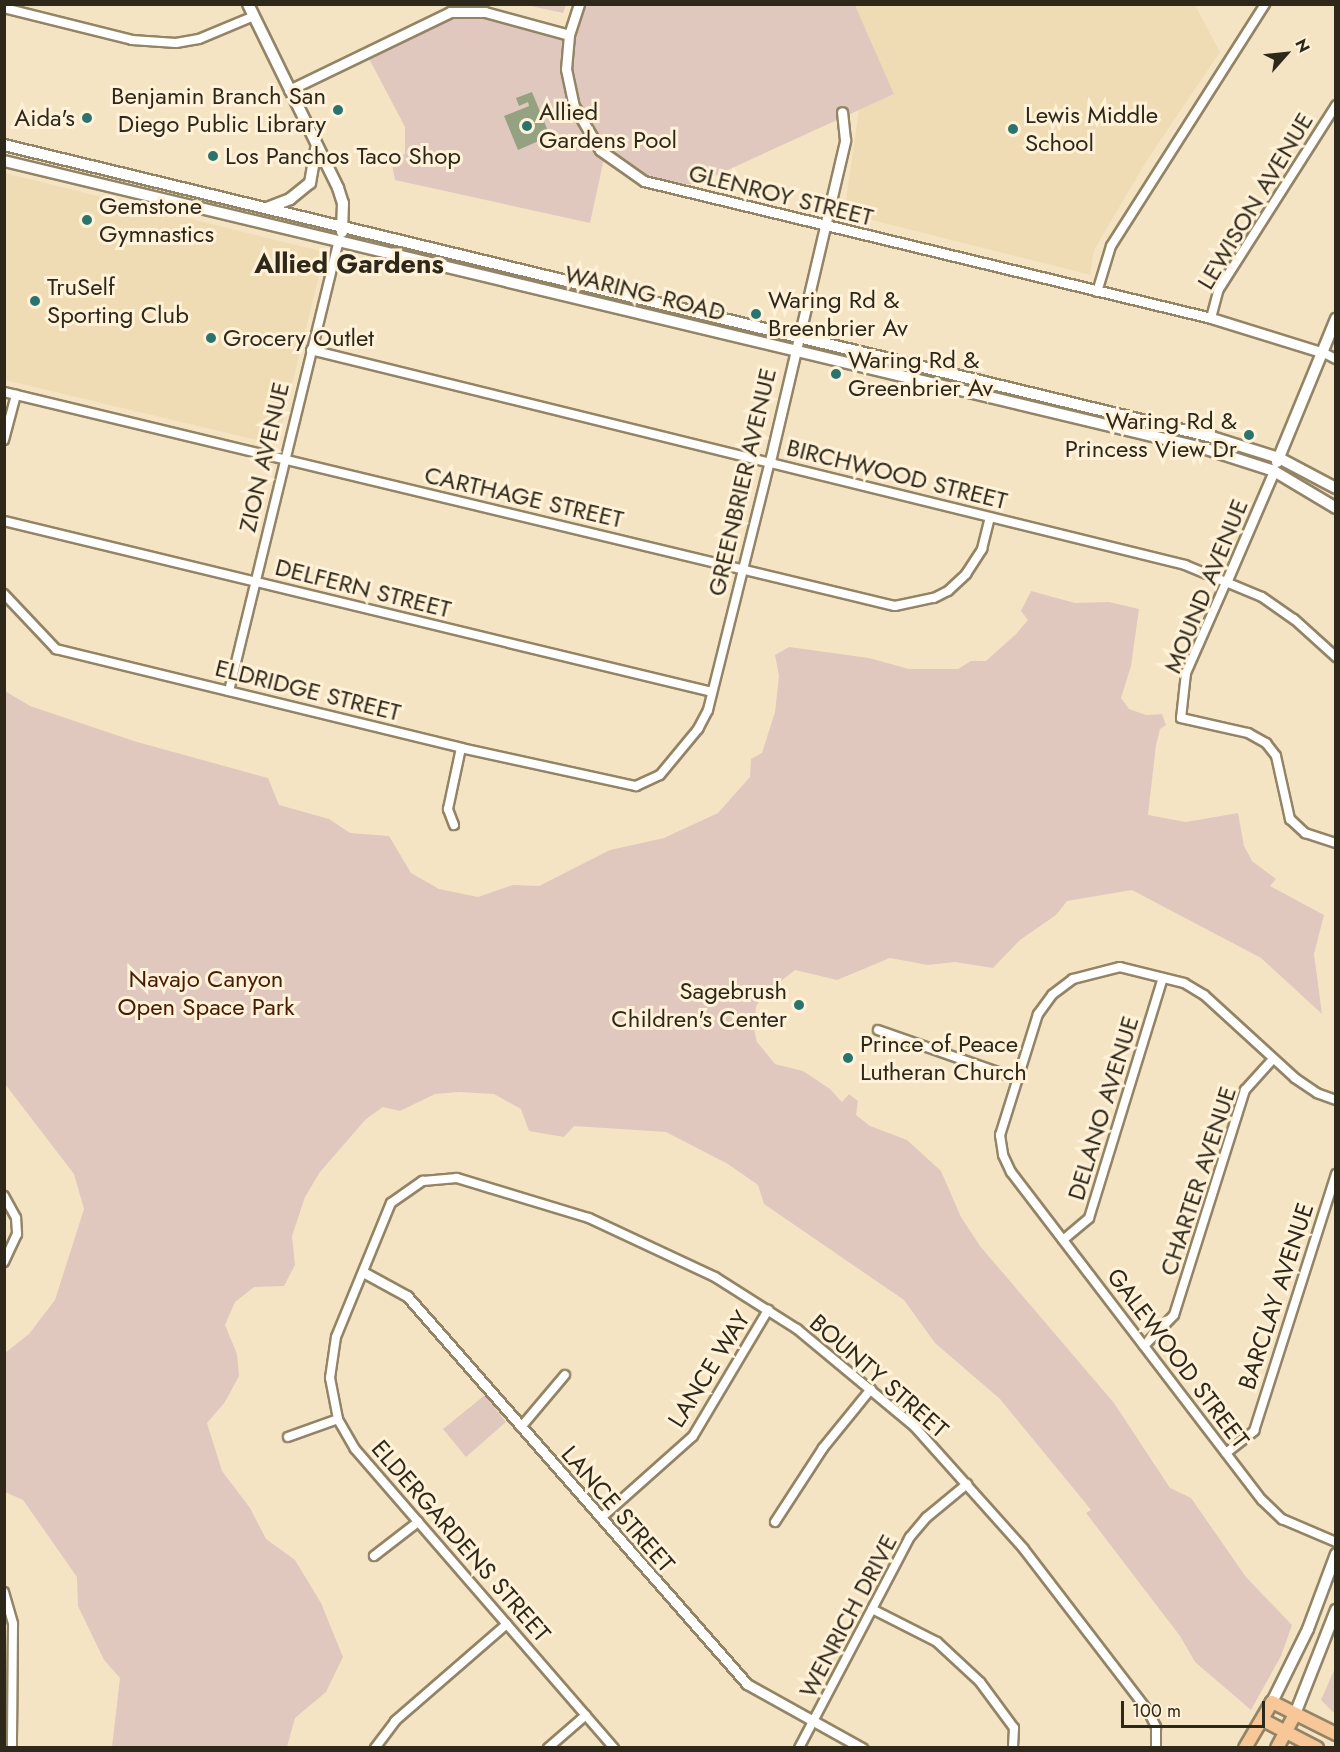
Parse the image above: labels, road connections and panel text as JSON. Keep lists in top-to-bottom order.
{
  "streets": {
    "main road": ["WARING ROAD", "ZION AVENUE"],
    "street": [
      "GLENROY STREET",
      "LEWISON AVENUE",
      "BIRCHWOOD STREET",
      "GREENBRIER AVENUE",
      "CARTHAGE STREET",
      "MOUND AVENUE",
      "DELFERN STREET",
      "ELDRIDGE STREET",
      "DELANO AVENUE",
      "CHARTER AVENUE",
      "BARCLAY AVENUE",
      "GALEWOOD STREET",
      "LANCE WAY",
      "BOUNTY STREET",
      "LANCE STREET",
      "ELDERGARDENS STREET",
      "WENRICH DRIVE"
    ]
  },
  "crossings": [
    ["GLENROY STREET", "LEWISON AVENUE"],
    ["GLENROY STREET", "GREENBRIER AVENUE"],
    ["WARING ROAD", "ZION AVENUE"],
    ["WARING ROAD", "GREENBRIER AVENUE"],
    ["WARING ROAD", "MOUND AVENUE"],
    ["ZION AVENUE", "BIRCHWOOD STREET"],
    ["ZION AVENUE", "CARTHAGE STREET"],
    ["ZION AVENUE", "DELFERN STREET"],
    ["ZION AVENUE", "ELDRIDGE STREET"],
    ["BIRCHWOOD STREET", "GREENBRIER AVENUE"],
    ["BIRCHWOOD STREET", "CARTHAGE STREET"],
    ["BIRCHWOOD STREET", "MOUND AVENUE"],
    ["GREENBRIER AVENUE", "CARTHAGE STREET"],
    ["GREENBRIER AVENUE", "DELFERN STREET"],
    ["GREENBRIER AVENUE", "ELDRIDGE STREET"],
    ["DELANO AVENUE", "GALEWOOD STREET"],
    ["CHARTER AVENUE", "GALEWOOD STREET"],
    ["BARCLAY AVENUE", "GALEWOOD STREET"],
    ["LANCE WAY", "BOUNTY STREET"],
    ["LANCE WAY", "LANCE STREET"],
    ["BOUNTY STREET", "ELDERGARDENS STREET"],
    ["BOUNTY STREET", "WENRICH DRIVE"],
    ["LANCE STREET", "ELDERGARDENS STREET"],
    ["LANCE STREET", "WENRICH DRIVE"]
  ],
  "districts": ["Allied Gardens"],
  "parks": ["Navajo Canyon Open Space Park"],
  "places": [
    "Benjamin Branch San Diego Public Library",
    "Aida's",
    "Allied Gardens Pool",
    "Lewis Middle School",
    "Los Panchos Taco Shop",
    "Gemstone Gymnastics",
    "TruSelf Sporting Club",
    "Waring Rd & Breenbrier Av",
    "Grocery Outlet",
    "Waring Rd & Greenbrier Av",
    "Waring Rd & Princess View Dr",
    "Sagebrush Children's Center",
    "Prince of Peace Lutheran Church"
  ],
  "scale_bar": "100 m",
  "north": "top right"
}
